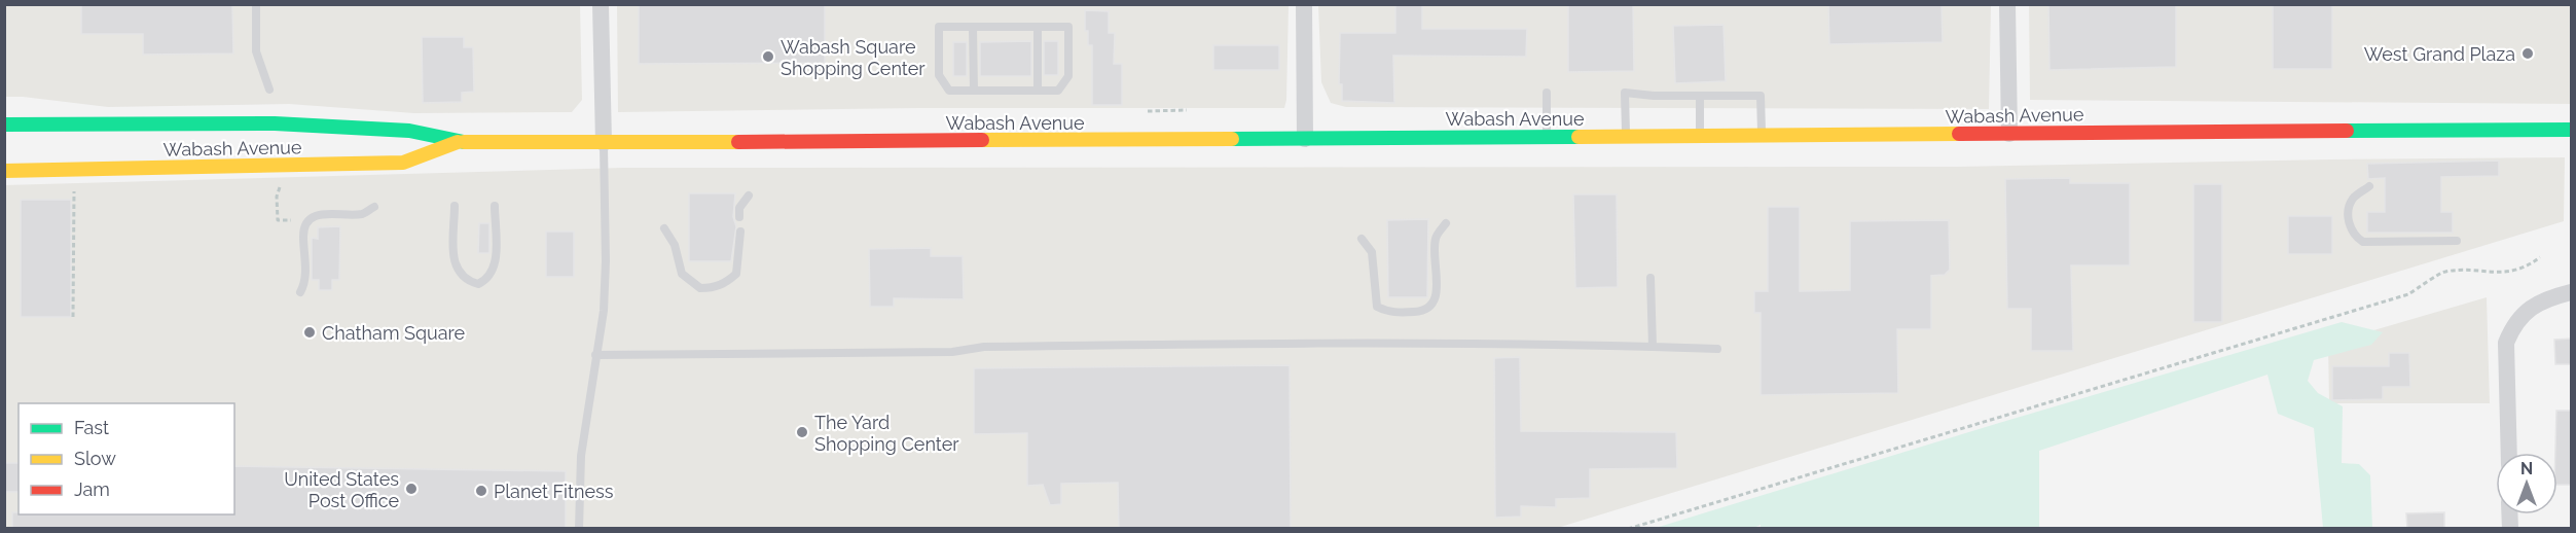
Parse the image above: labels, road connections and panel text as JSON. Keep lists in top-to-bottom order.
{
  "streets": {
    "main road": ["Wabash Avenue"]
  },
  "places": [
    "West Grand Plaza",
    "Wabash Square Shopping Center",
    "Chatham Square",
    "The Yard Shopping Center",
    "United States Post Office",
    "Planet Fitness"
  ],
  "legend": ["Fast", "Slow", "Jam"],
  "north": "top"
}
